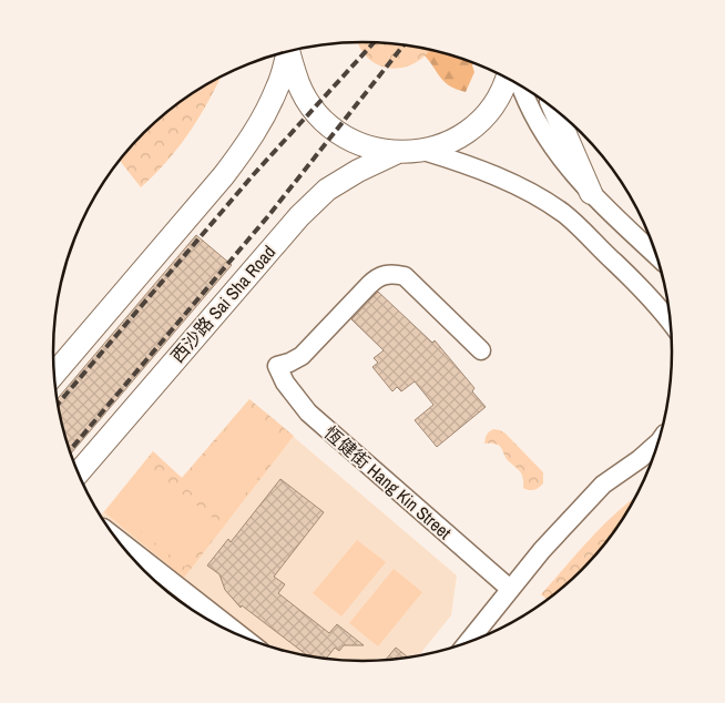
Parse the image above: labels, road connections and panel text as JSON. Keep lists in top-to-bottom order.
{
  "streets": {
    "main road": ["西沙路 Sai Sha Road"],
    "street": ["恆健街 Hang Kin Street"]
  }
}
